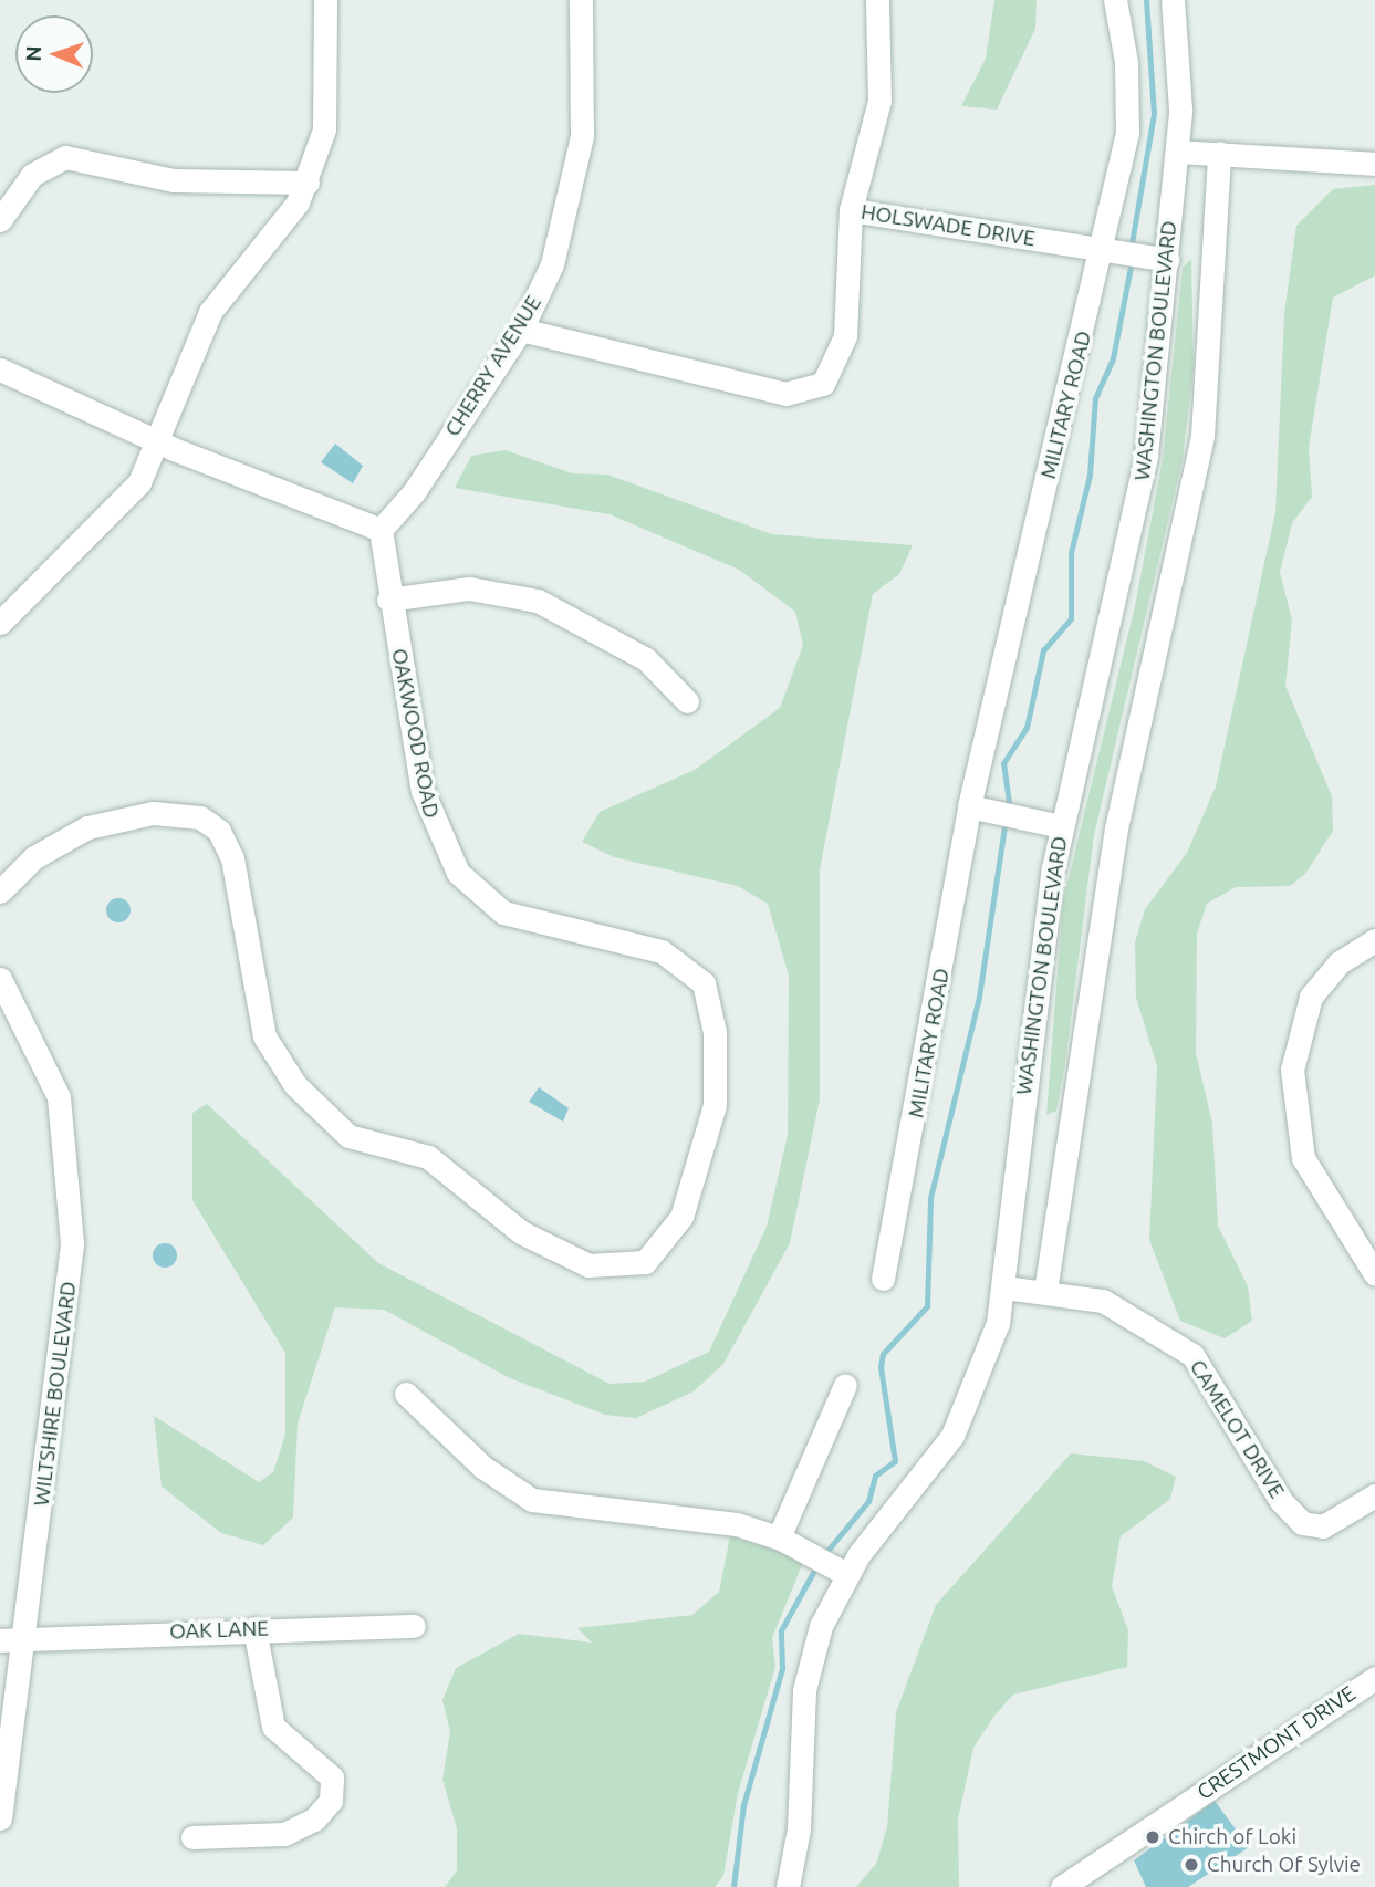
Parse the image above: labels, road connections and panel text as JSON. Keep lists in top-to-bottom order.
{
  "streets": {
    "street": [
      "HOLSWADE DRIVE",
      "WASHINGTON BOULEVARD",
      "CHERRY AVENUE",
      "MILITARY ROAD",
      "OAKWOOD ROAD",
      "WILTSHIRE BOULEVARD",
      "CAMELOT DRIVE",
      "OAK LANE",
      "CRESTMONT DRIVE"
    ]
  },
  "crossings": [
    ["HOLSWADE DRIVE", "WASHINGTON BOULEVARD"],
    ["HOLSWADE DRIVE", "MILITARY ROAD"],
    ["WASHINGTON BOULEVARD", "CAMELOT DRIVE"],
    ["CHERRY AVENUE", "OAKWOOD ROAD"],
    ["WILTSHIRE BOULEVARD", "OAK LANE"]
  ],
  "places": ["Chirch of Loki", "Church Of Sylvie"],
  "north": "left"
}
